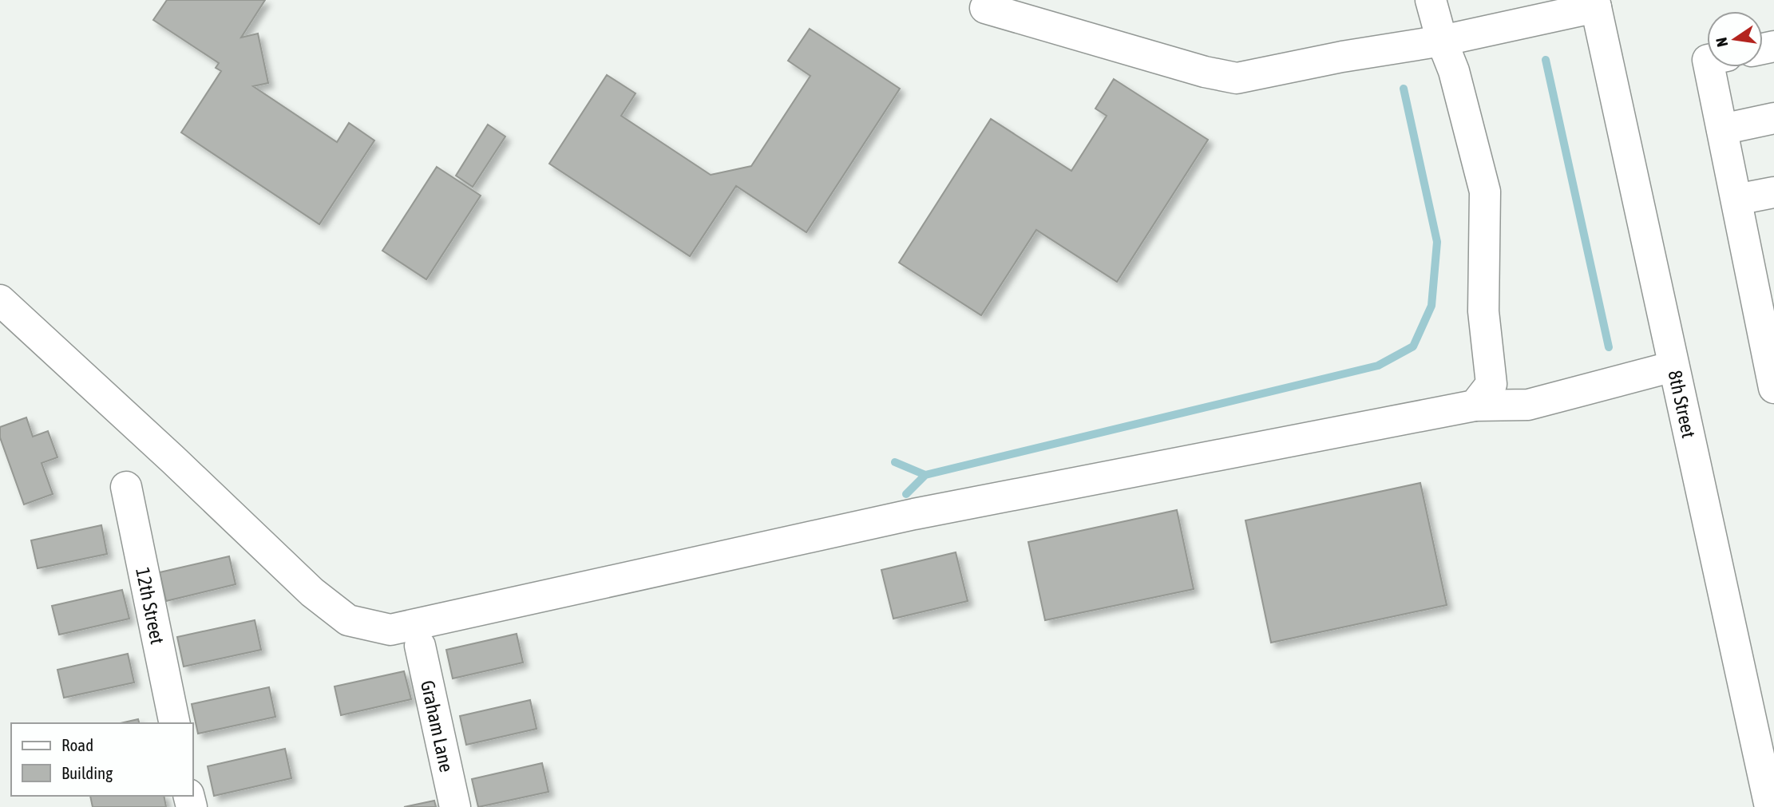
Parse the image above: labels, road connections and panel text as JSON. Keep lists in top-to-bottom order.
{
  "streets": {
    "street": ["8th Street", "12th Street", "Graham Lane"]
  },
  "legend": ["Road", "Building"],
  "north": "left"
}
